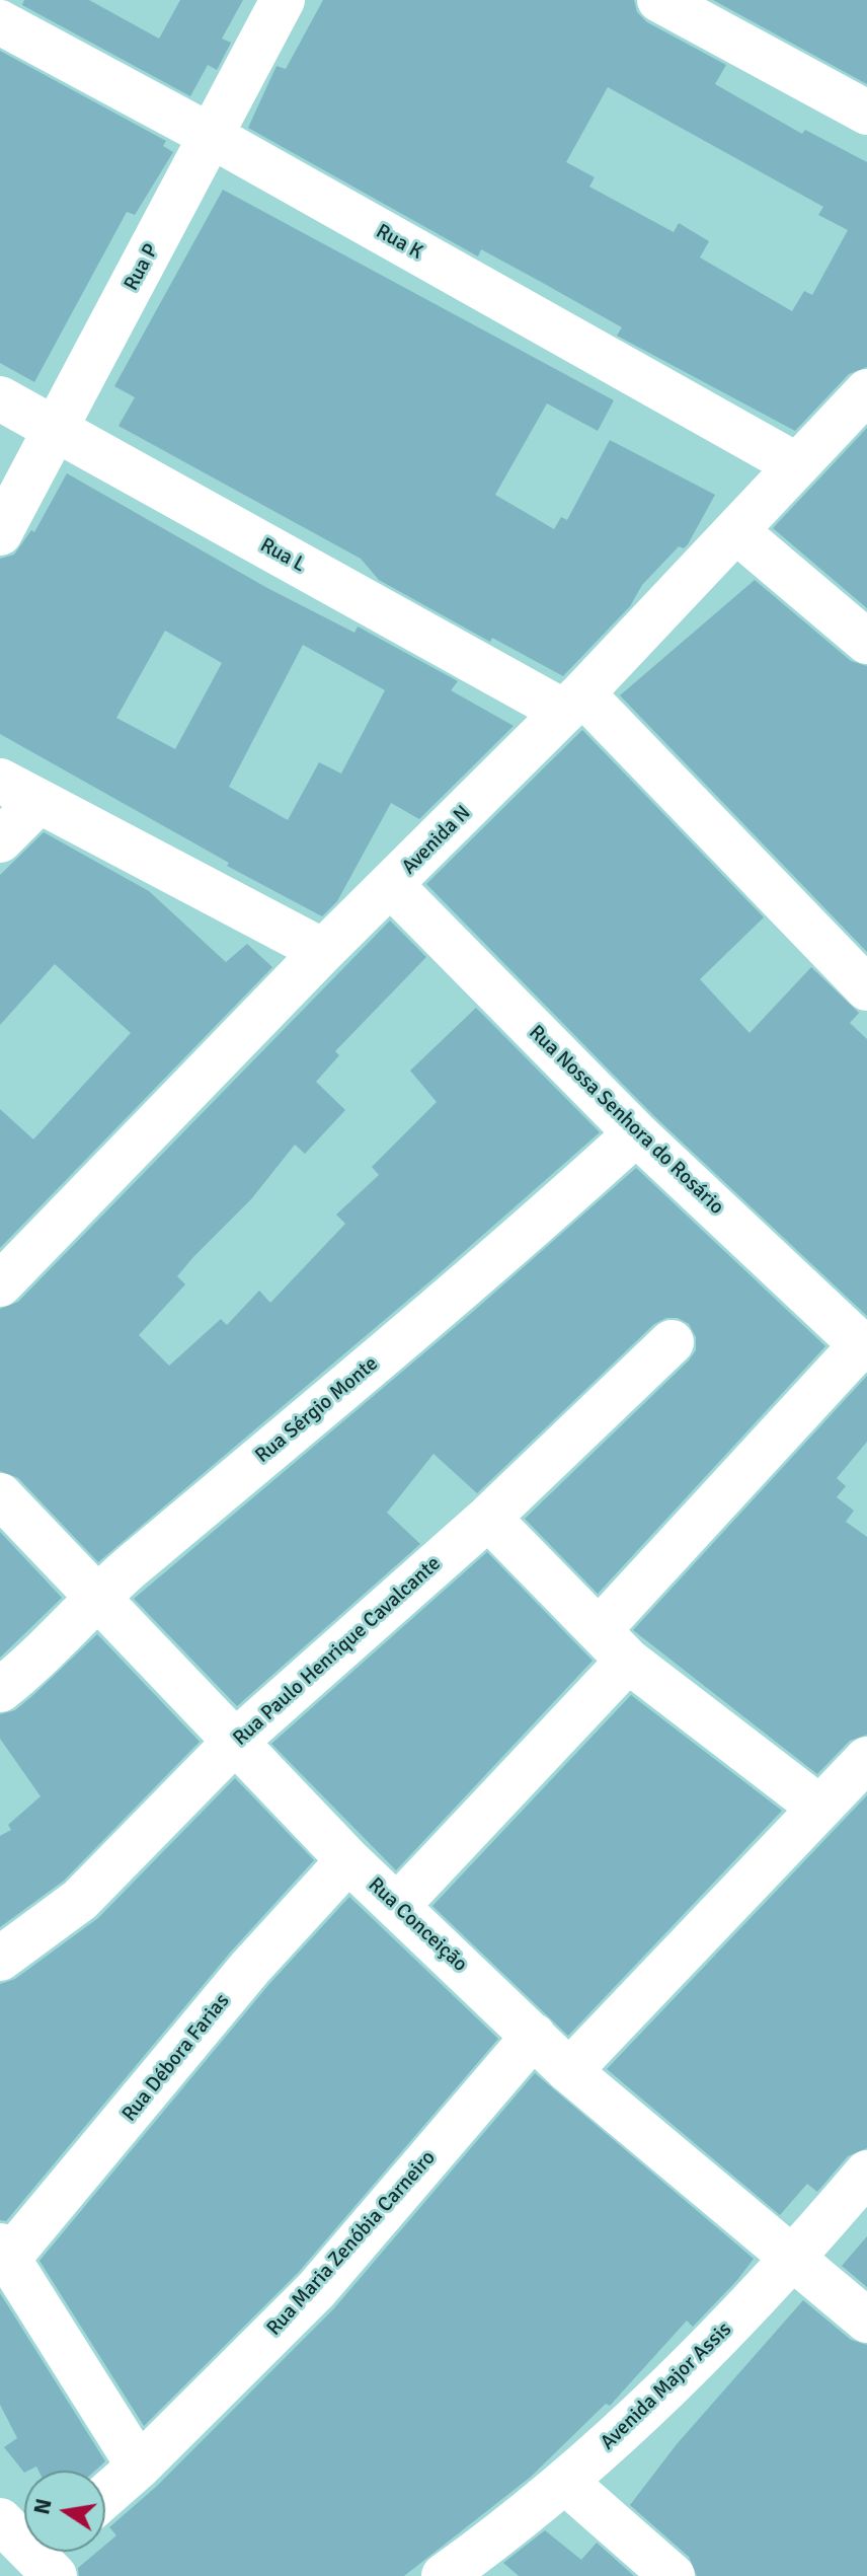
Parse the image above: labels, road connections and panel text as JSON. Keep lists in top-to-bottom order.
{
  "streets": {
    "street": [
      "Rua K",
      "Rua P",
      "Rua L",
      "Avenida N",
      "Rua Nossa Senhora do Rosário",
      "Rua Sérgio Monte",
      "Rua Paulo Henrique Cavalcante",
      "Rua Conceição",
      "Rua Débora Farias",
      "Rua Maria Zenóbia Carneiro",
      "Avenida Major Assis"
    ]
  },
  "crossings": [
    ["Rua K", "Rua P"],
    ["Rua K", "Avenida N"],
    ["Rua P", "Rua L"],
    ["Rua L", "Avenida N"],
    ["Avenida N", "Rua Nossa Senhora do Rosário"],
    ["Rua Nossa Senhora do Rosário", "Rua Sérgio Monte"],
    ["Rua Sérgio Monte", "Rua Conceição"],
    ["Rua Paulo Henrique Cavalcante", "Rua Conceição"],
    ["Rua Conceição", "Rua Débora Farias"],
    ["Rua Conceição", "Rua Maria Zenóbia Carneiro"],
    ["Rua Conceição", "Avenida Major Assis"]
  ],
  "north": "left"
}
